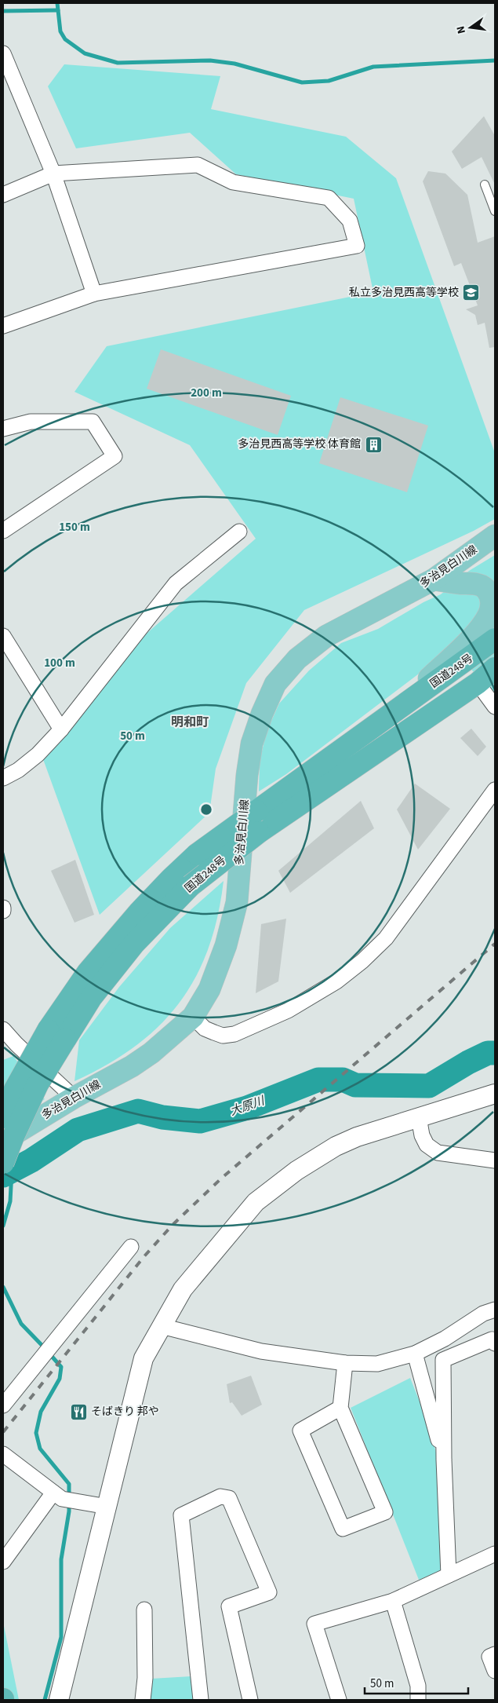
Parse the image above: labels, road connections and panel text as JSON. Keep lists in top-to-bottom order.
{
  "streets": {
    "highway": ["国道248号"],
    "main road": ["多治見白川線"]
  },
  "districts": ["明和町"],
  "water": ["大原川"],
  "places": {
    "school or university": ["私立多治見西高等学校"],
    "building": ["多治見西高等学校 体育館"],
    "restaurant": ["そばきり 邦や"]
  },
  "scale_bar": "50 m",
  "north": "left",
  "rings": [
    "200 m",
    "150 m",
    "100 m",
    "50 m"
  ]
}
